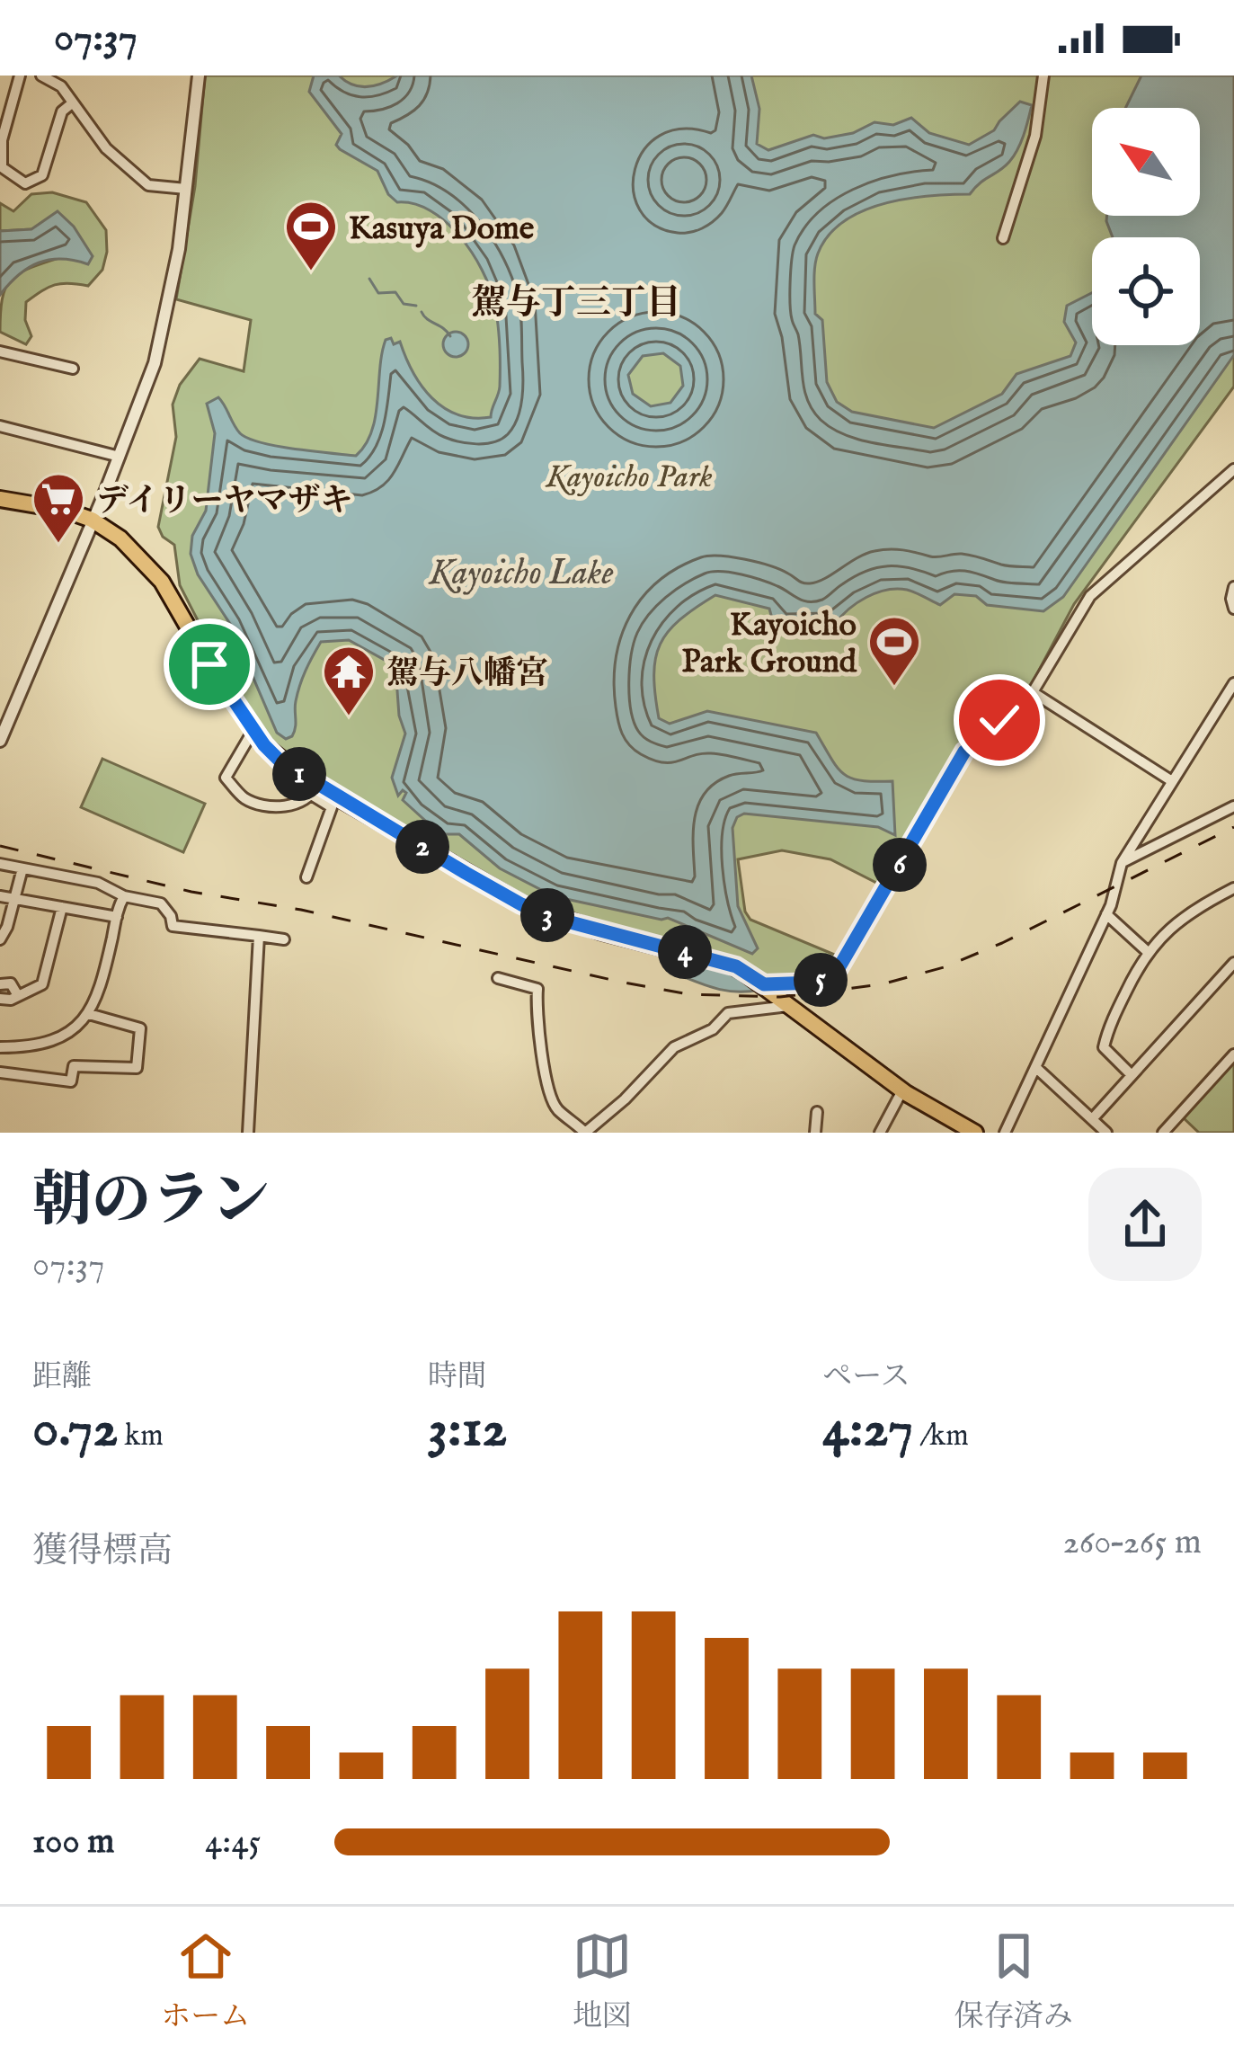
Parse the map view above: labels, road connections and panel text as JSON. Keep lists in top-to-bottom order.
{
  "districts": ["駕与丁三丁目"],
  "water": ["Kayoicho Lake"],
  "parks": ["Kayoicho Park"],
  "places": {
    "sports": ["Kasuya Dome", "Kayoicho Park Ground"],
    "supermarket": ["デイリーヤマザキ"],
    "temple": ["駕与八幡宮"]
  },
  "north": "top left",
  "page": {
    "status": "07:37",
    "pins": [
      "1",
      "2",
      "6",
      "3",
      "4",
      "5"
    ],
    "heading": ["朝のラン", "07:37"],
    "stats": [
      ["距離", "0.72 km"],
      ["時間", "3:12"],
      ["ペース", "4:27 /km"]
    ],
    "chart": ["獲得標高", "260–265 m"],
    "list": [
      {
        "name": "100 m",
        "note": "4:45"
      }
    ],
    "tabs": ["ホーム", "地図", "保存済み"]
  }
}
